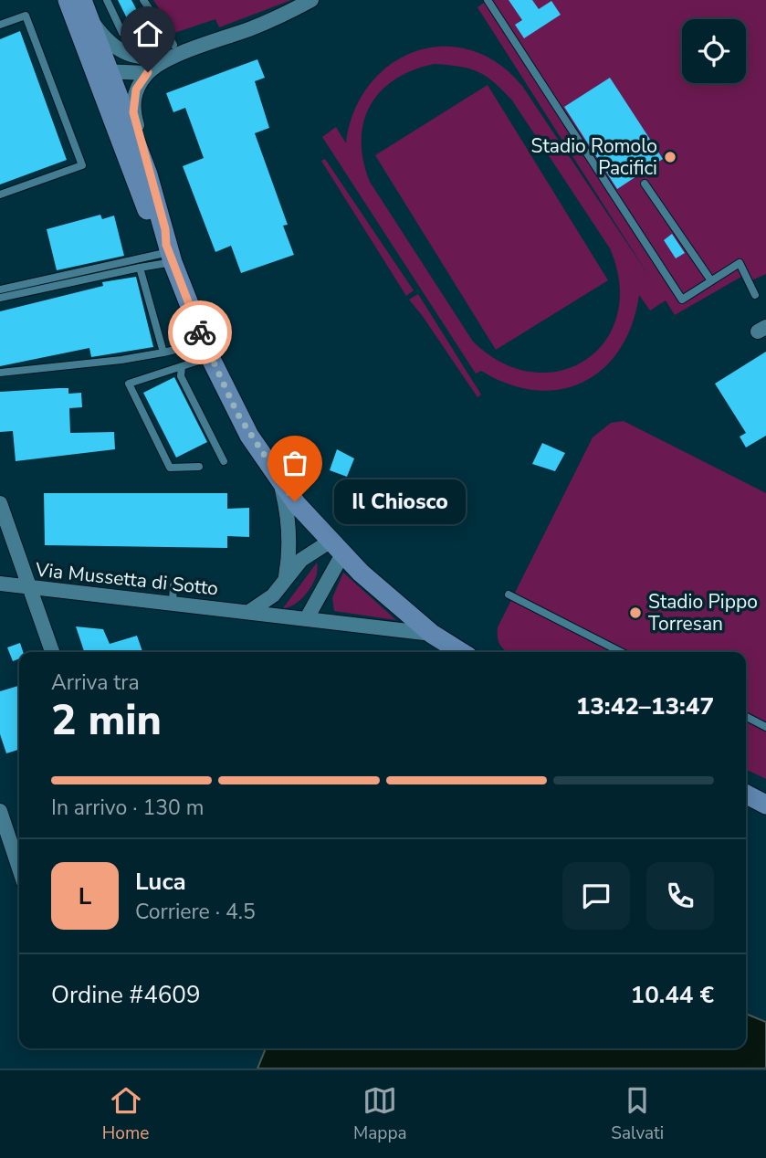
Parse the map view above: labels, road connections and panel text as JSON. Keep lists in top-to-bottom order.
{
  "streets": {
    "street": ["Via Mussetta di Sotto"]
  },
  "places": ["Stadio Romolo Pacifici", "Il Chiosco", "Stadio Pippo Torresan"],
  "page": {
    "bubble": "Il Chiosco",
    "heading": ["2 min", "Arriva tra", "13:42–13:47"],
    "panel": [
      "Luca",
      "Corriere · 4.5",
      "Ordine #4609",
      "10.44 €"
    ],
    "bar": "In arrivo · 130 m",
    "round": "L",
    "tabs": ["Home", "Mappa", "Salvati"]
  }
}
